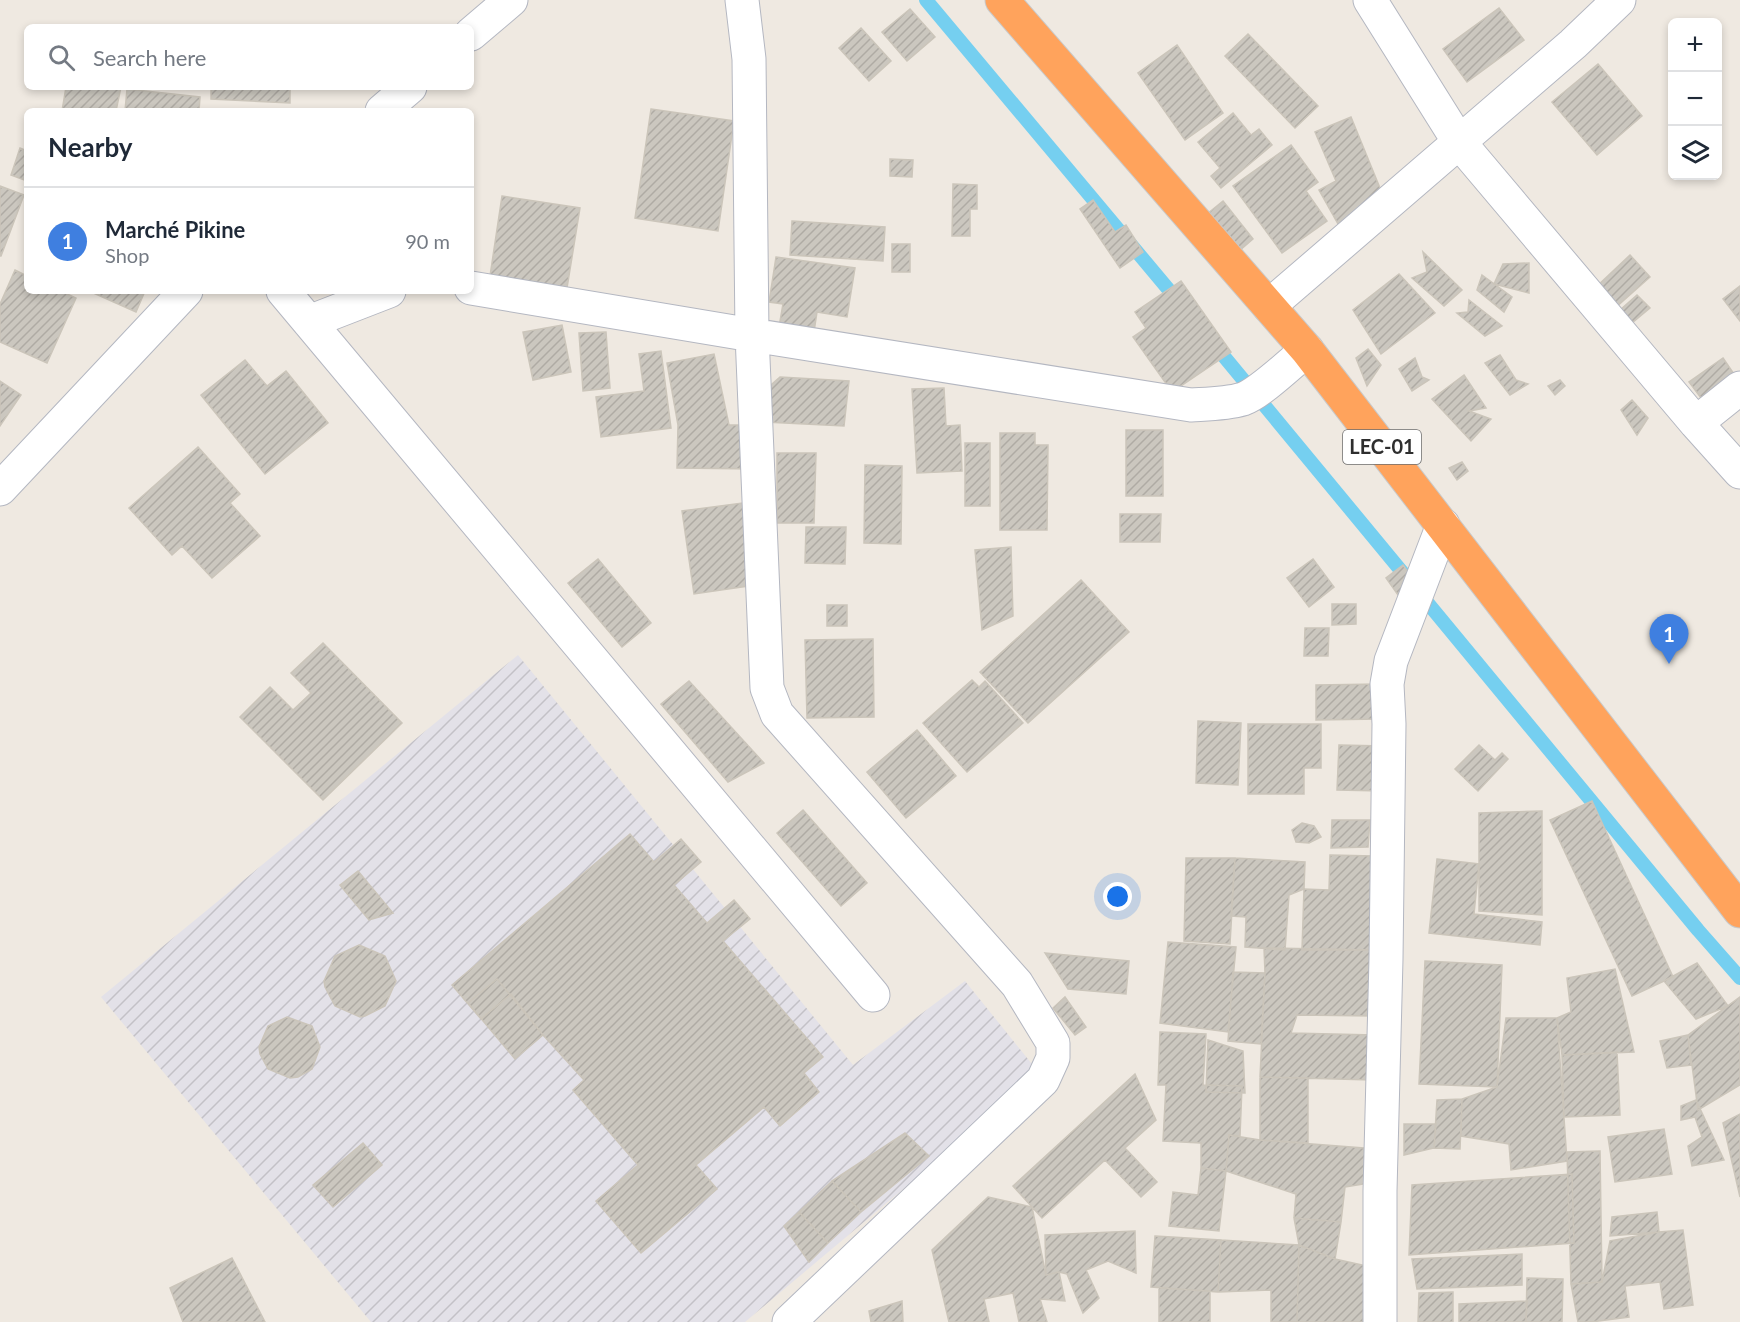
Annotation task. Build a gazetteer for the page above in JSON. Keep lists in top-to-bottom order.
{
  "streets": {
    "highway": ["LEC-01"]
  },
  "page": {
    "map_buttons": ["+", "−"],
    "search": "Search here",
    "heading": "Nearby",
    "list": [
      {
        "mark": "1",
        "name": "Marché Pikine",
        "note": "Shop",
        "value": "90 m"
      }
    ],
    "pins": "1"
  }
}
